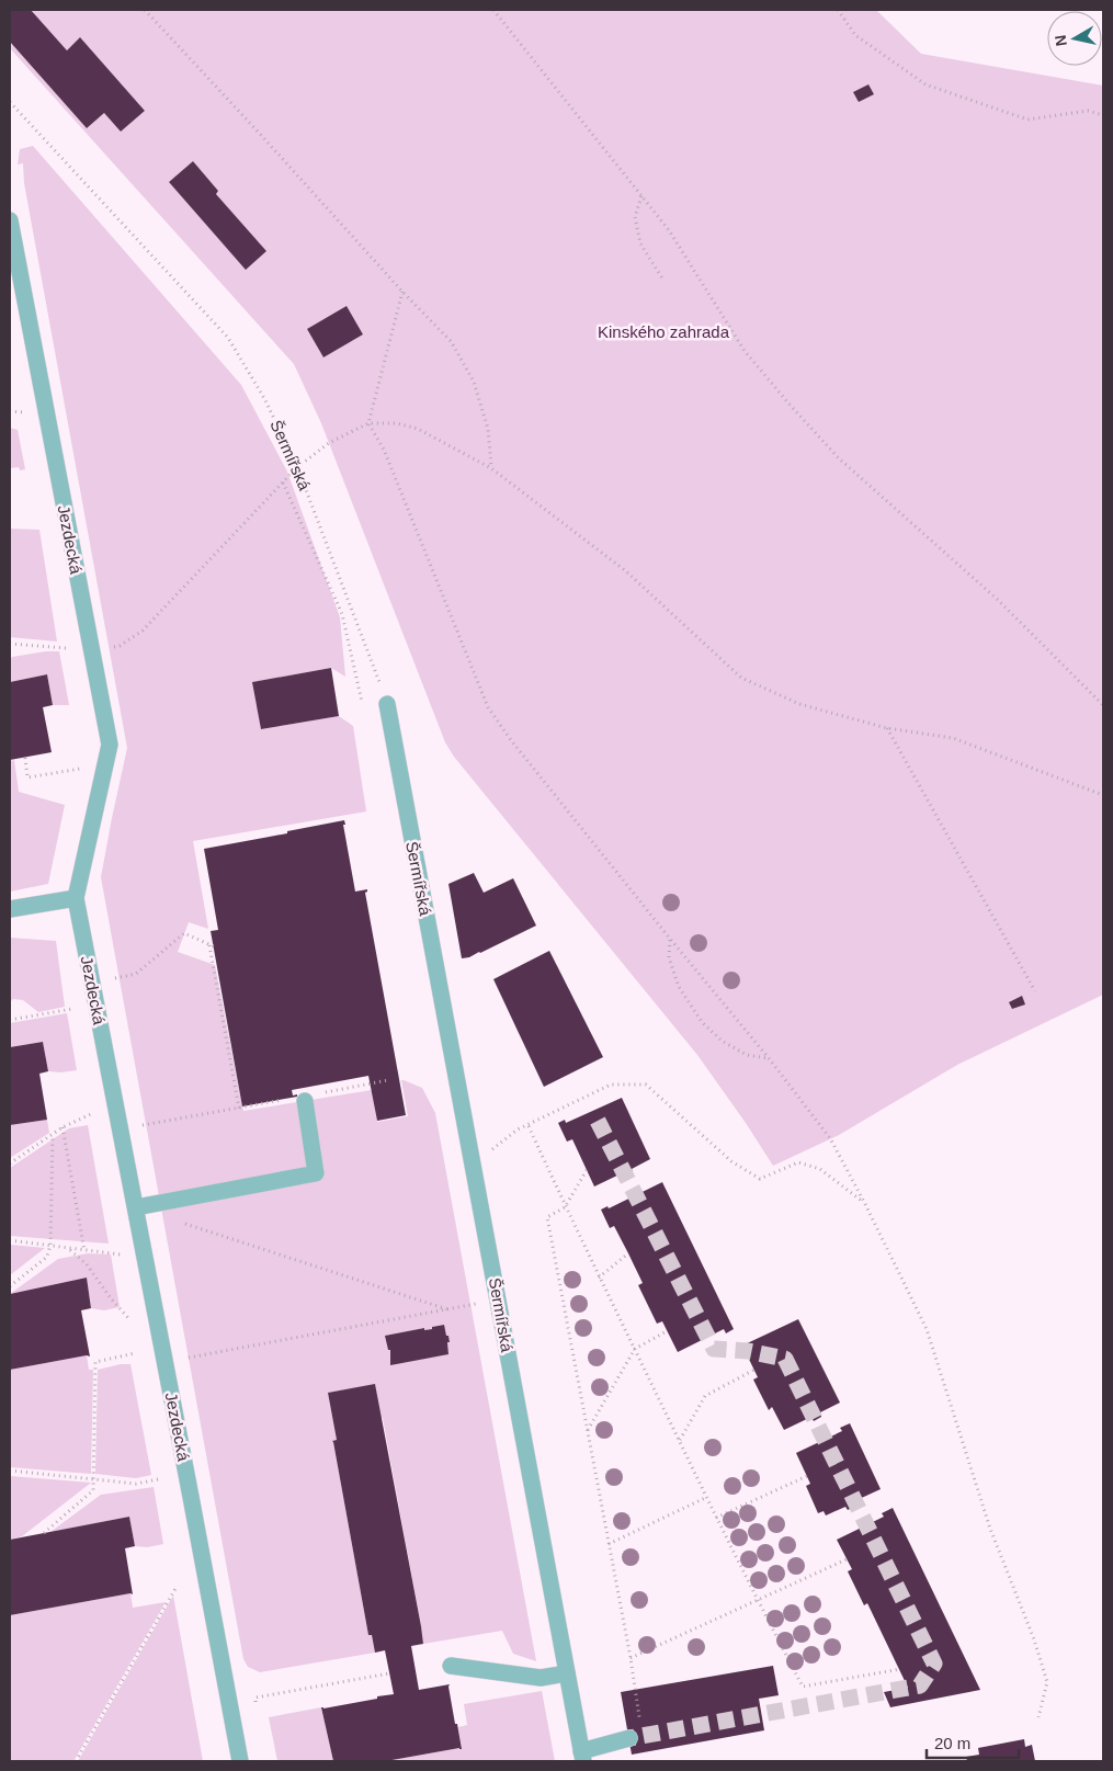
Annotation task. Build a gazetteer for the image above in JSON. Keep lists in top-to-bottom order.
{
  "streets": {
    "street": ["Šermířská", "Jezdecká"]
  },
  "parks": ["Kinského zahrada"],
  "scale_bar": "20 m",
  "north": "left"
}
